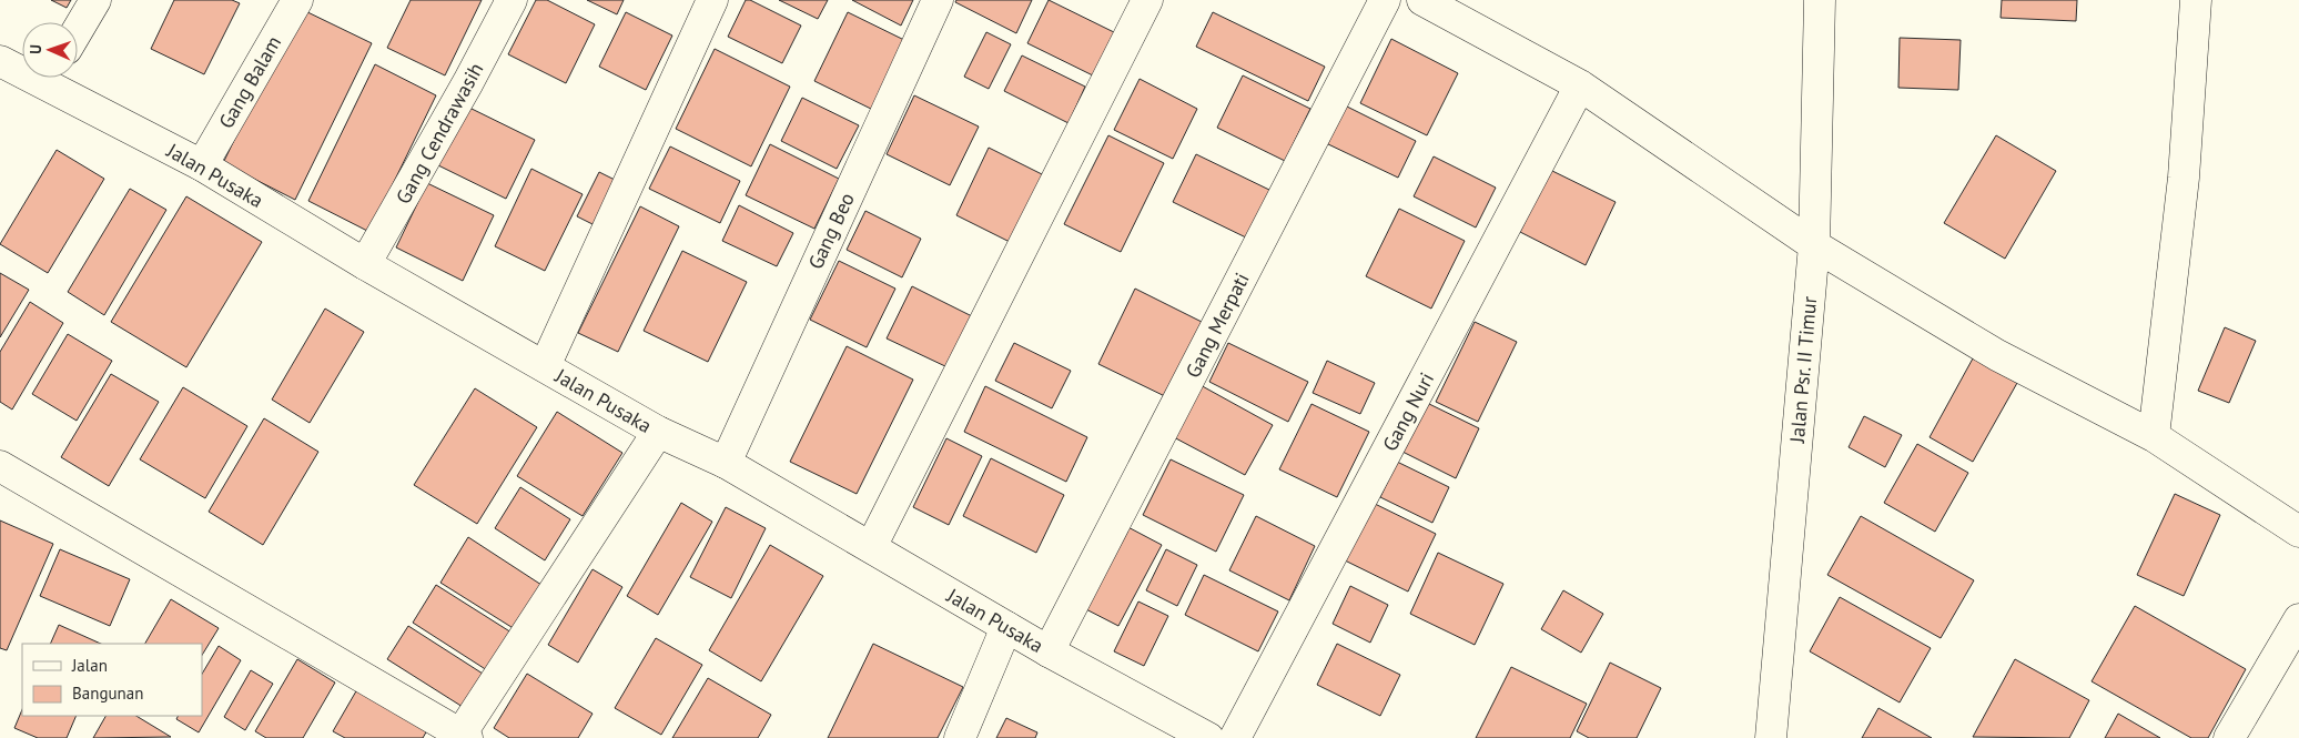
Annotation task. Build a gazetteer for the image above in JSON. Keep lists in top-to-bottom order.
{
  "streets": {
    "street": [
      "Gang Balam",
      "Gang Cendrawasih",
      "Jalan Pusaka",
      "Gang Beo",
      "Gang Merpati",
      "Jalan Psr. II Timur",
      "Gang Nuri"
    ]
  },
  "crossings": [
    ["Gang Balam", "Jalan Pusaka"],
    ["Gang Cendrawasih", "Jalan Pusaka"],
    ["Jalan Pusaka", "Gang Beo"],
    ["Jalan Pusaka", "Gang Merpati"]
  ],
  "legend": ["Jalan", "Bangunan"],
  "north": "left"
}
